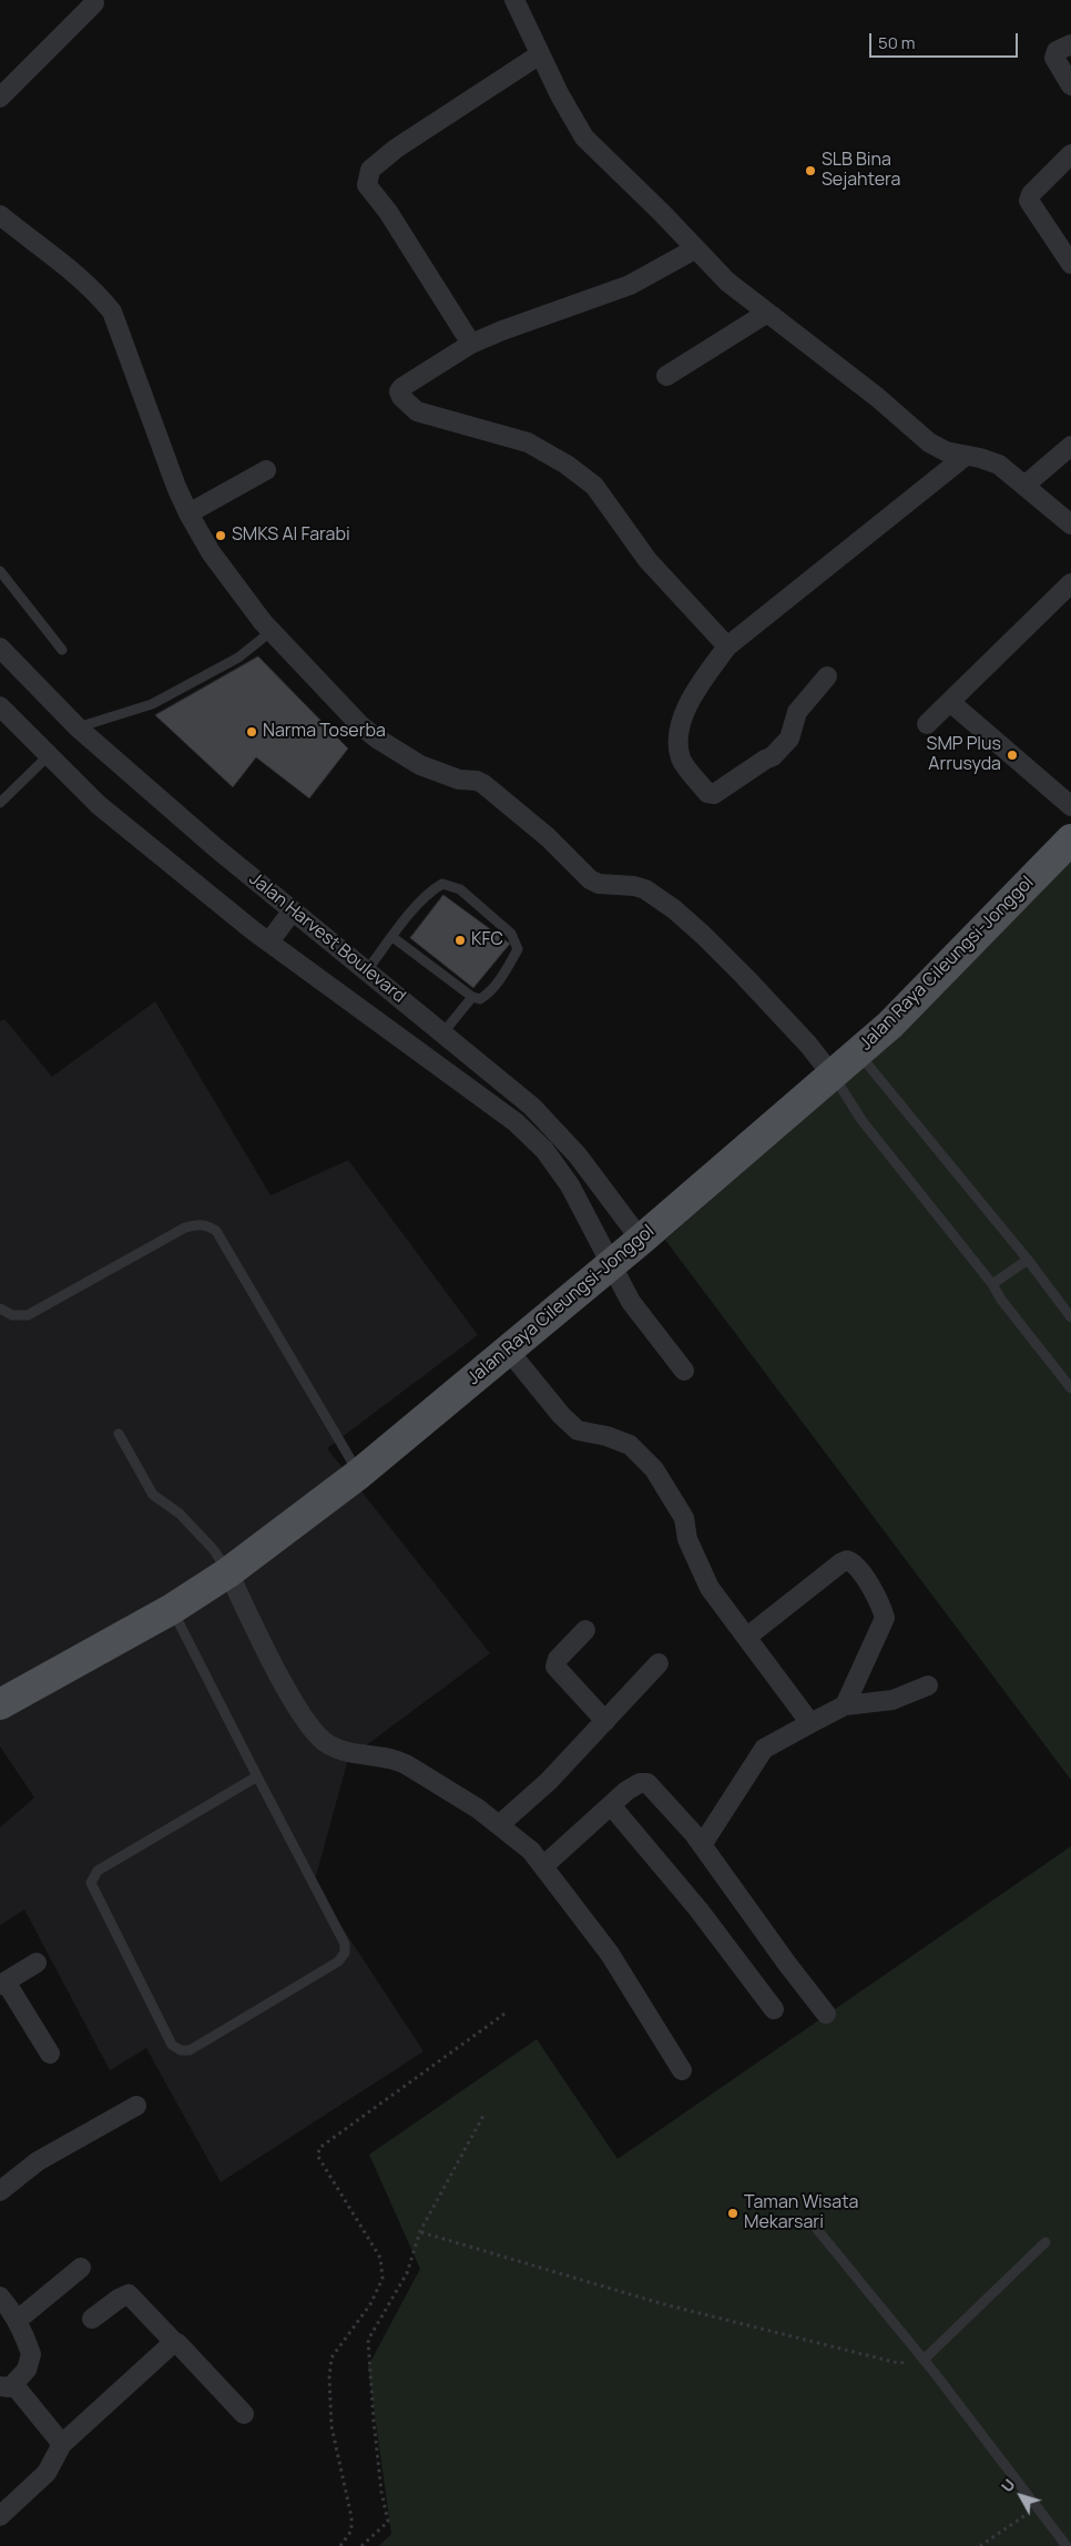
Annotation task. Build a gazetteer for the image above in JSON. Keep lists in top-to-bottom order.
{
  "streets": {
    "main road": ["Jalan Raya Cileungsi-Jonggol"],
    "street": ["Jalan Harvest Boulevard"]
  },
  "crossings": [
    ["Jalan Harvest Boulevard", "Jalan Raya Cileungsi-Jonggol"]
  ],
  "places": [
    "SLB Bina Sejahtera",
    "SMKS Al Farabi",
    "Narma Toserba",
    "SMP Plus Arrusyda",
    "KFC",
    "Taman Wisata Mekarsari"
  ],
  "scale_bar": "50 m",
  "north": "top left"
}
